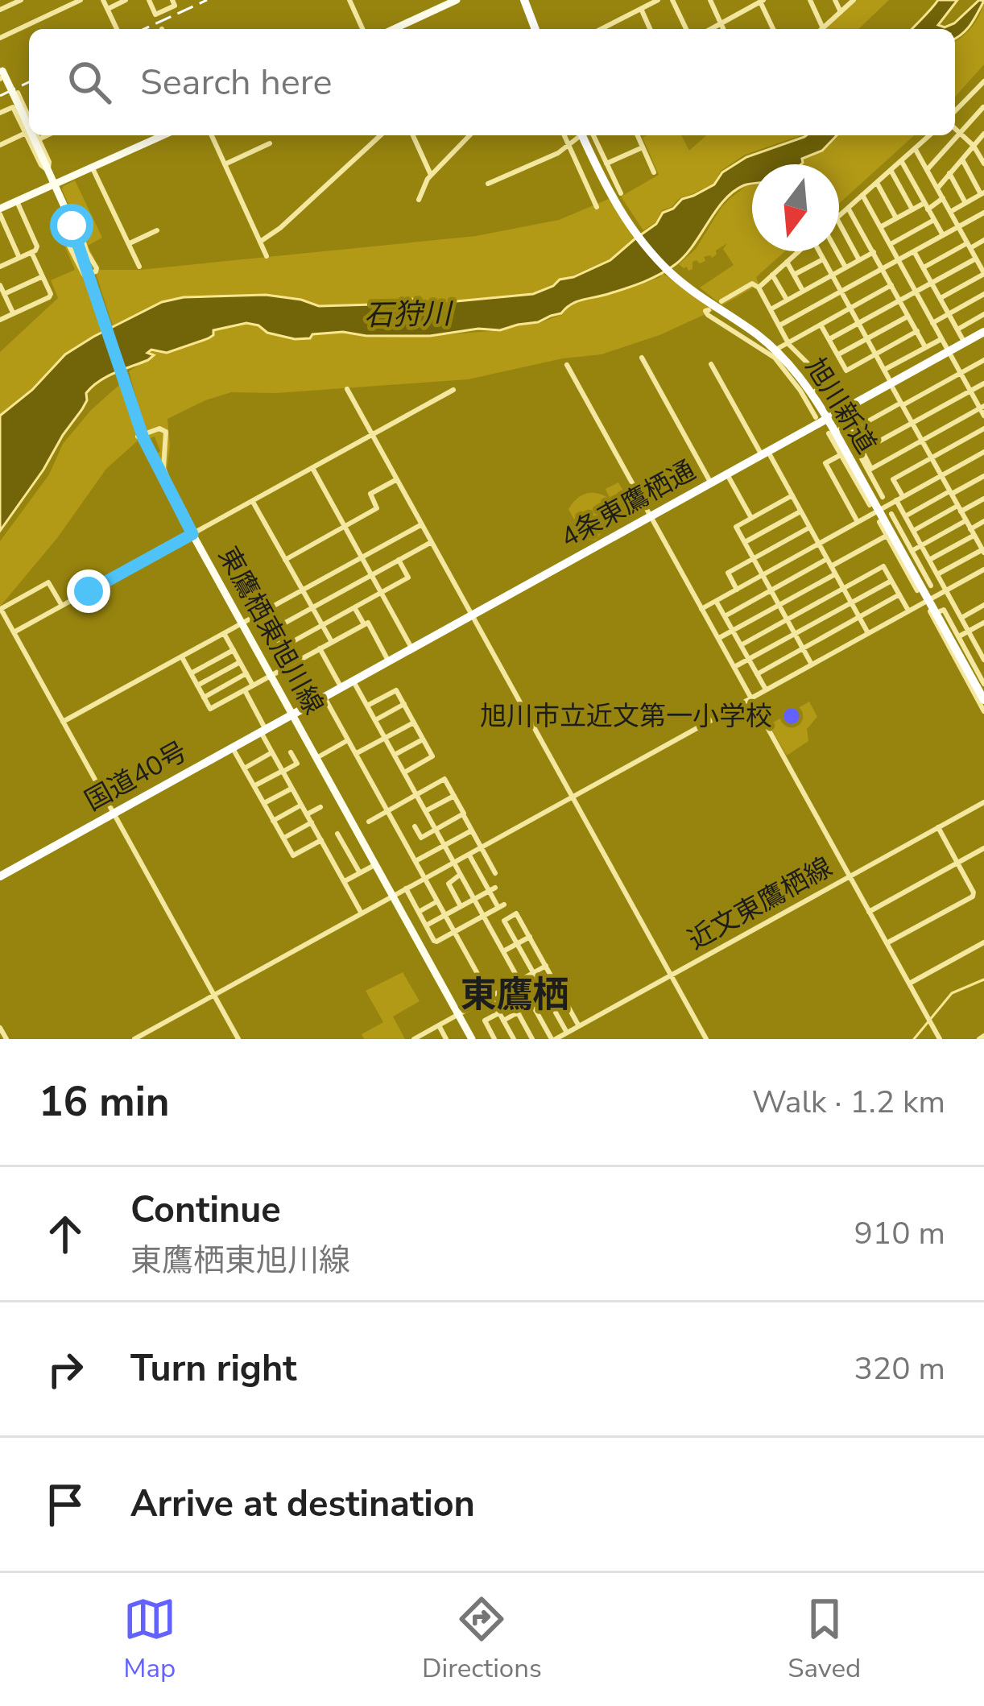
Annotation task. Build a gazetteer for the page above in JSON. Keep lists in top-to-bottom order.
{
  "streets": {
    "highway": ["旭川新道", "4条東鷹栖通", "国道40号"],
    "main road": ["東鷹栖東旭川線"],
    "street": ["近文東鷹栖線"]
  },
  "crossings": [
    ["旭川新道", "4条東鷹栖通"],
    ["4条東鷹栖通", "東鷹栖東旭川線"],
    ["4条東鷹栖通", "国道40号"],
    ["東鷹栖東旭川線", "国道40号"]
  ],
  "districts": ["東鷹栖"],
  "water": ["石狩川"],
  "places": ["旭川市立近文第一小学校"],
  "north": "bottom",
  "page": {
    "search": "Search here",
    "heading": ["16 min", "Walk · 1.2 km"],
    "list": [
      ["Continue", "東鷹栖東旭川線", "910 m"],
      ["Turn right", "320 m"],
      "Arrive at destination"
    ],
    "nav": ["Map", "Directions", "Saved"]
  }
}
